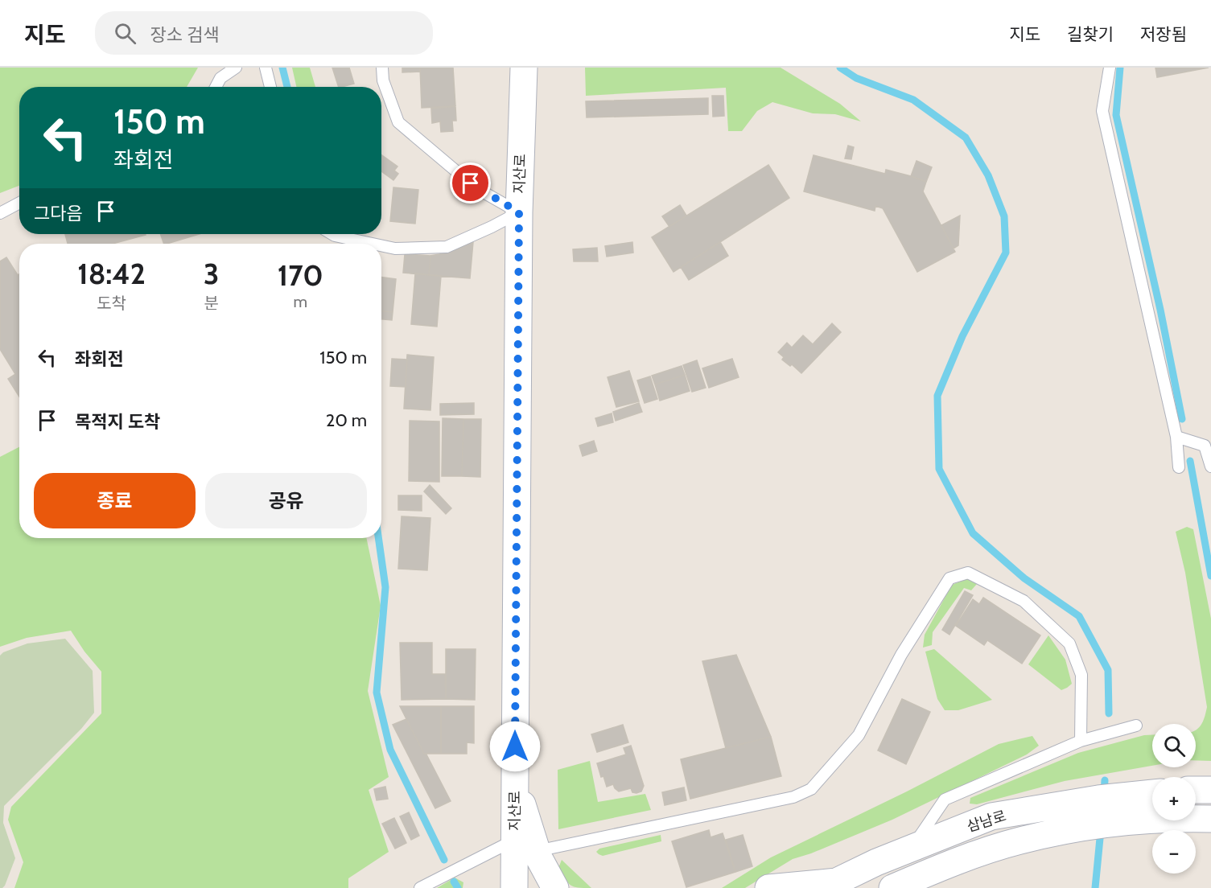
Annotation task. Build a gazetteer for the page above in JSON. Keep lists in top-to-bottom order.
{
  "streets": {
    "main road": ["지산로", "삼남로"]
  },
  "page": {
    "header": "지도",
    "search": "장소 검색",
    "nav": ["지도", "길찾기", "저장됨"],
    "turn": ["150 m", "좌회전"],
    "then": "그다음",
    "eta": [
      "18:42",
      "도착",
      "3",
      "분",
      "170",
      "m"
    ],
    "list": [
      {
        "name": "좌회전",
        "value": "150 m"
      },
      {
        "name": "목적지 도착",
        "value": "20 m"
      }
    ],
    "buttons": ["종료", "공유"],
    "map_buttons": ["+", "−"]
  }
}
